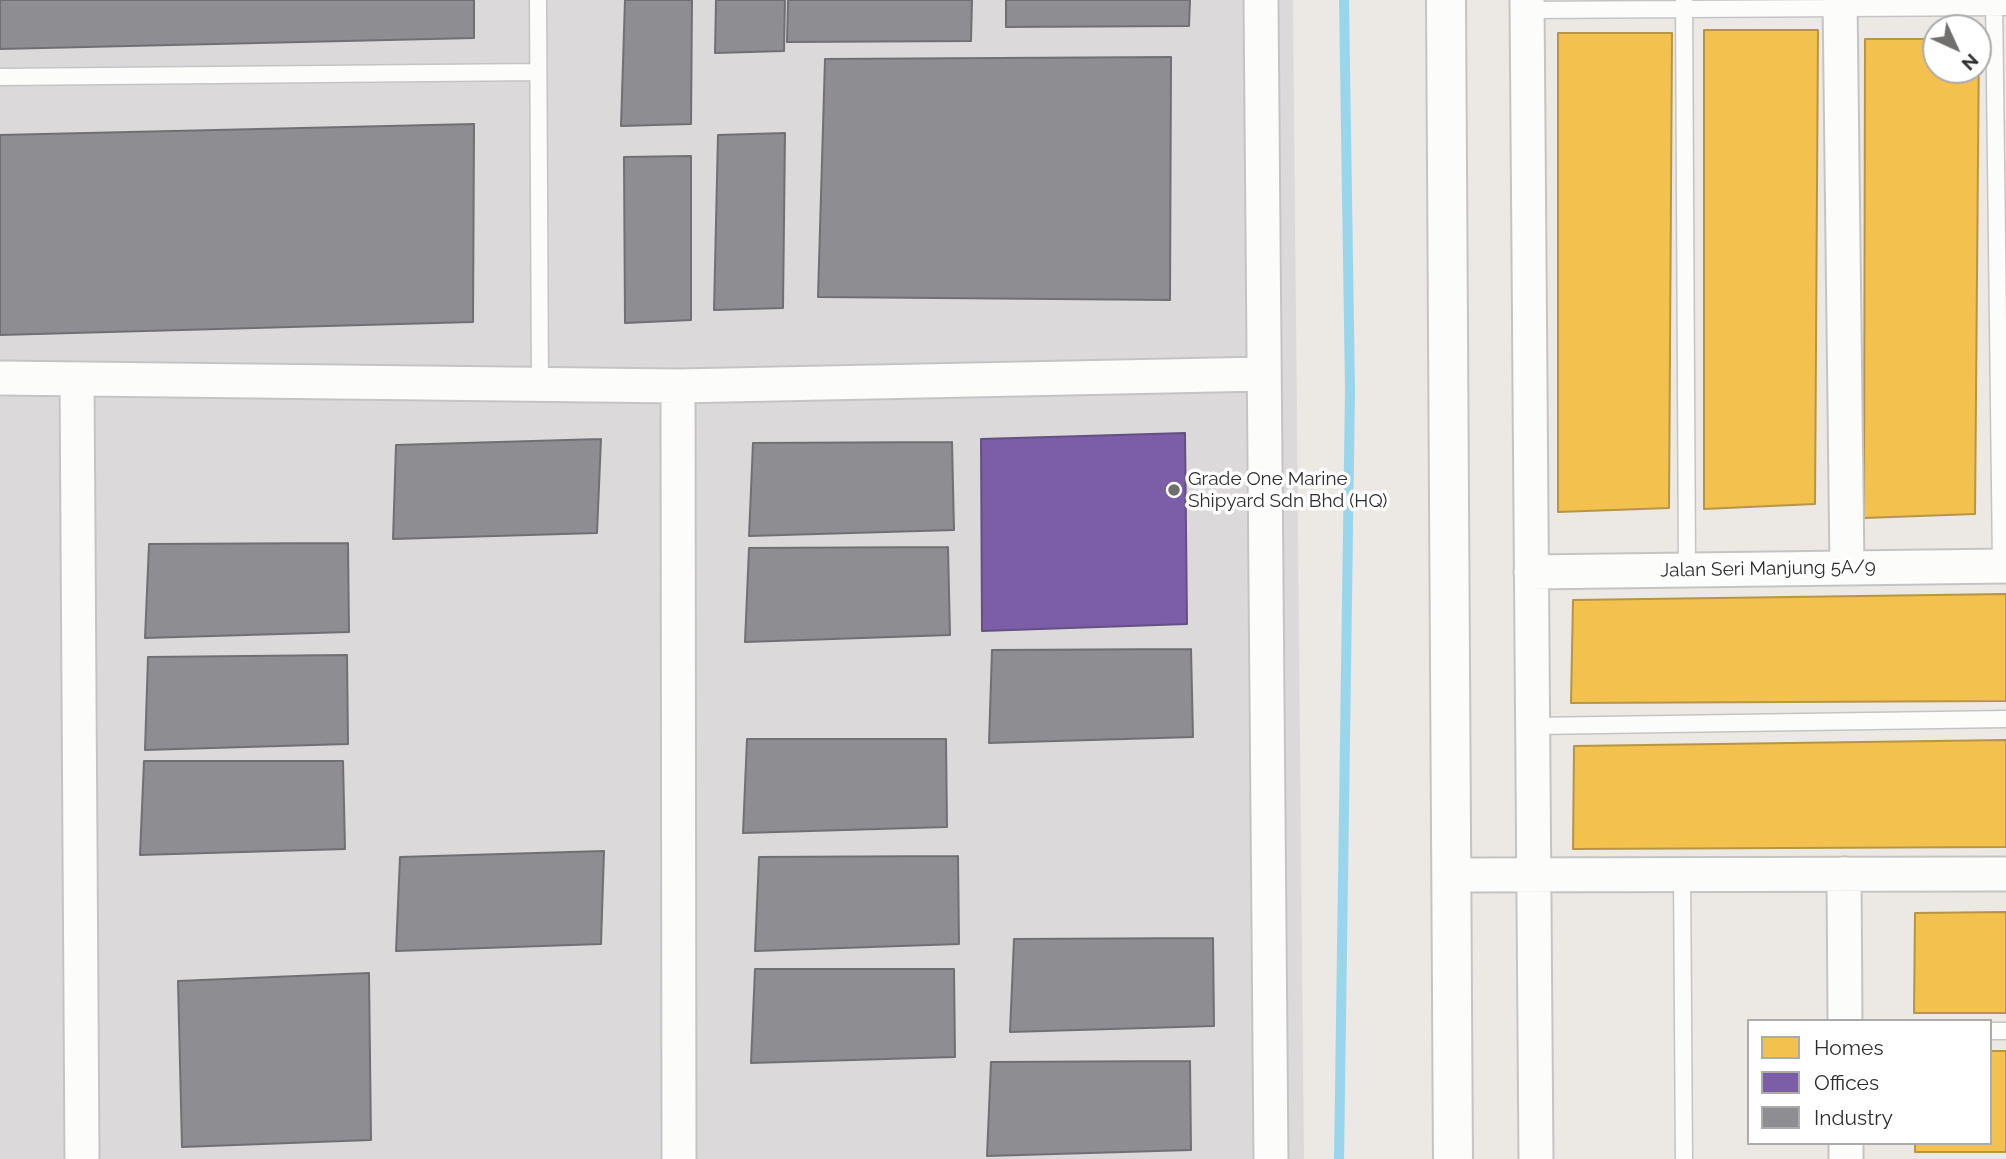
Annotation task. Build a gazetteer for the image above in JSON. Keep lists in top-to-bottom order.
{
  "streets": {
    "street": ["Jalan Seri Manjung 5A/9"]
  },
  "places": ["Grade One Marine Shipyard Sdn Bhd (HQ)"],
  "legend": ["Homes", "Offices", "Industry"],
  "north": "bottom right"
}
